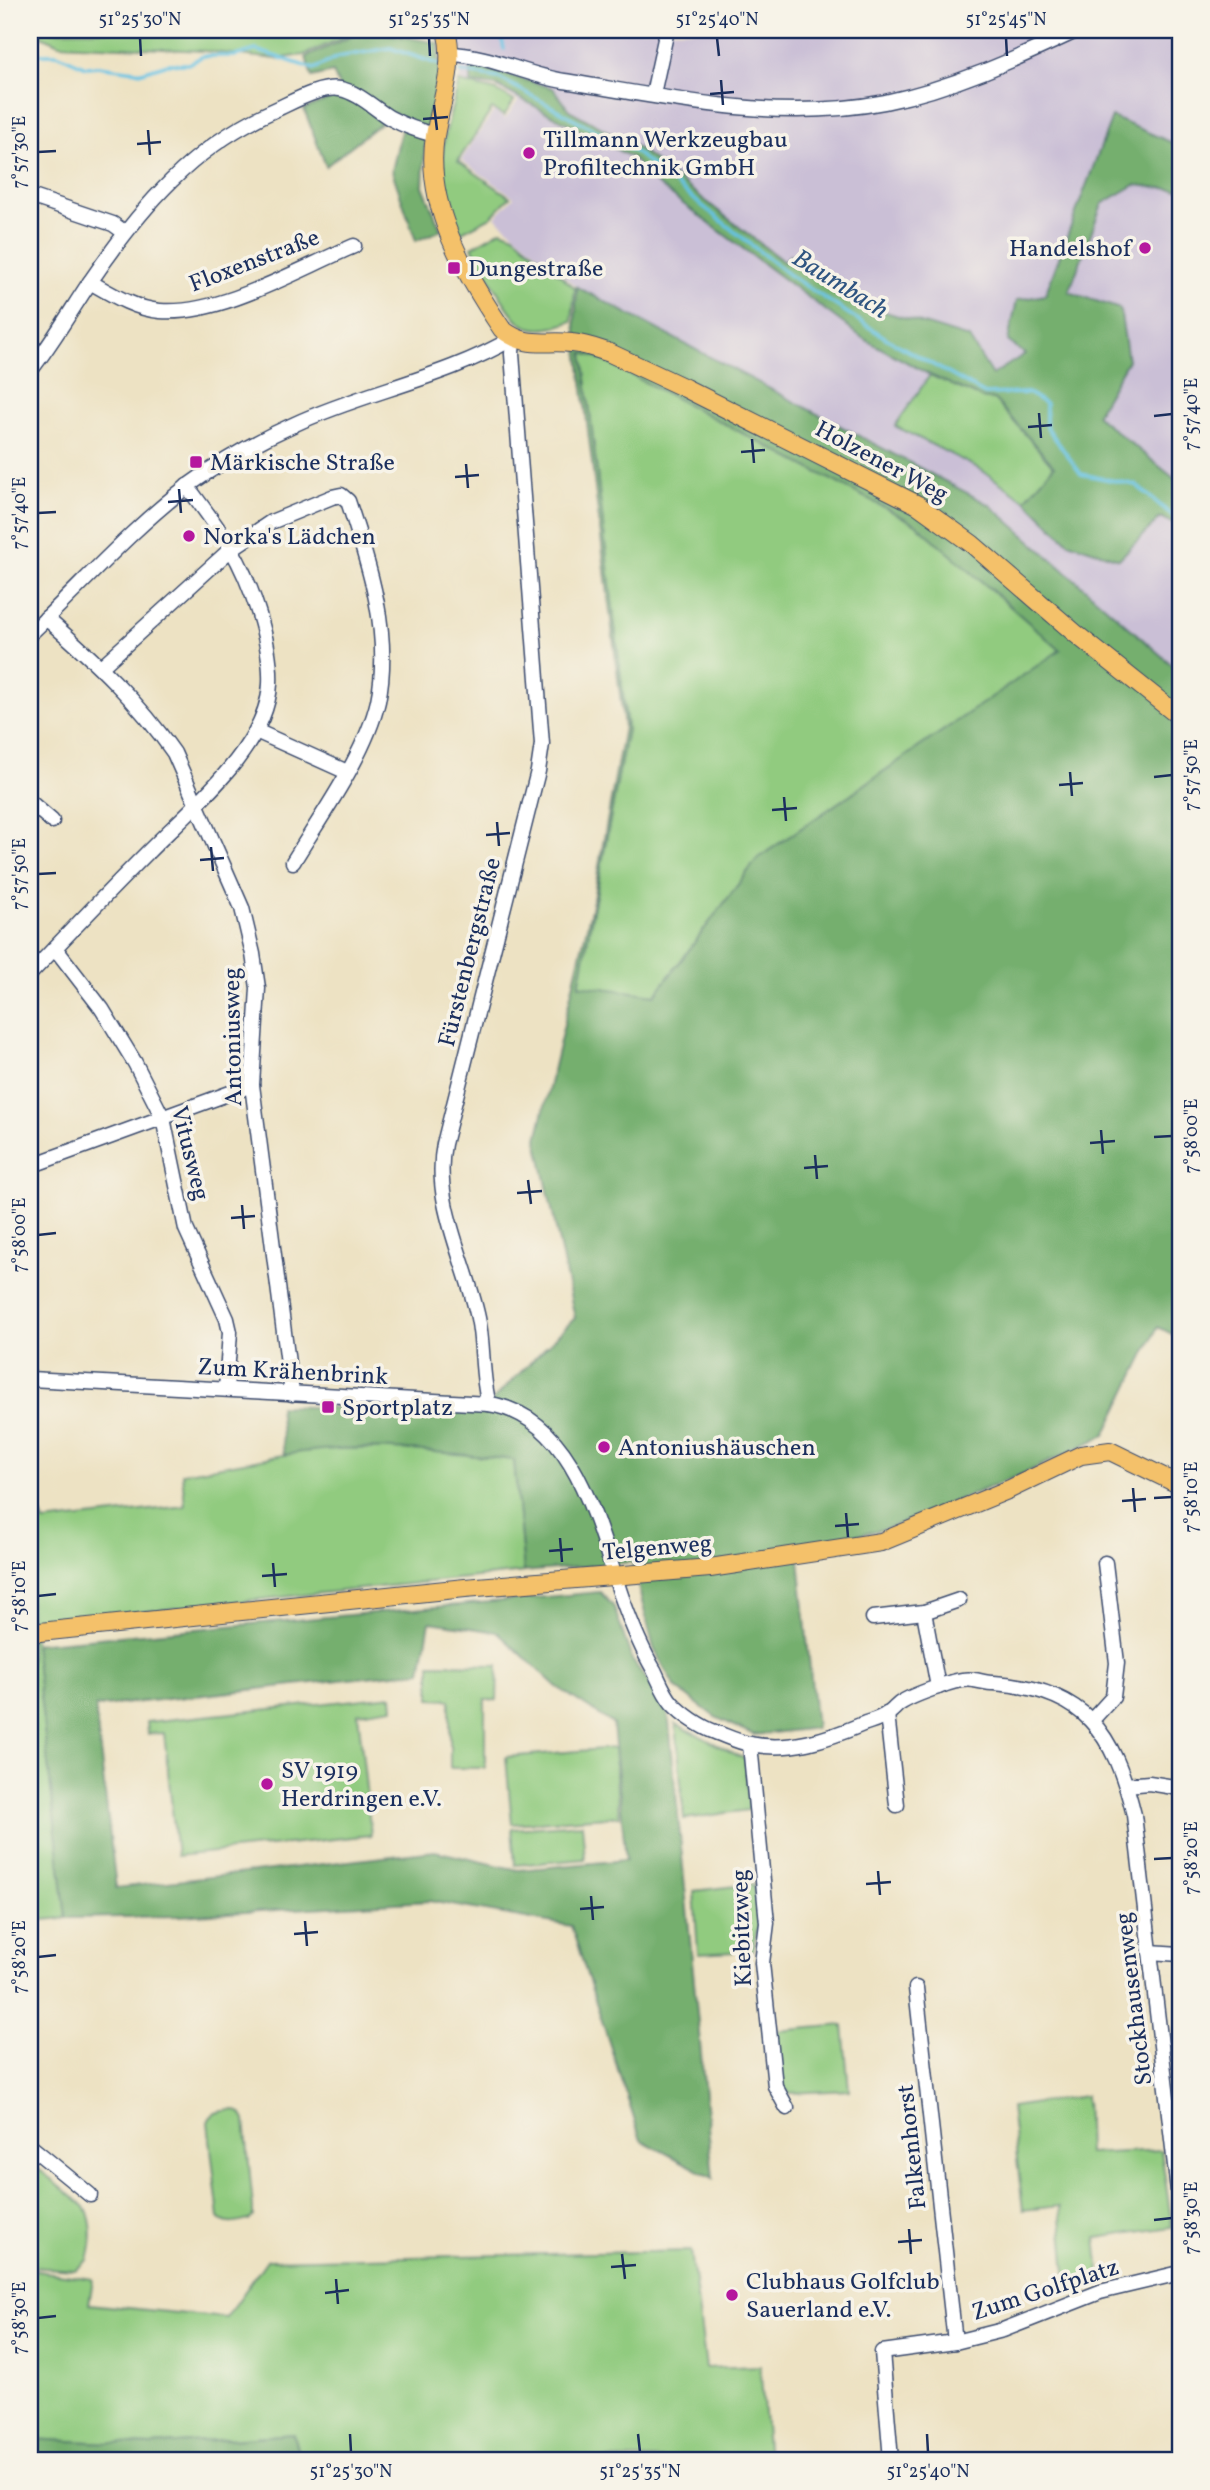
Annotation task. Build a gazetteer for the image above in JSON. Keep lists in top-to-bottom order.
{
  "streets": {
    "main road": ["Holzener Weg", "Telgenweg"],
    "street": [
      "Floxenstraße",
      "Fürstenbergstraße",
      "Antoniusweg",
      "Vitusweg",
      "Zum Krähenbrink",
      "Kiebitzweg",
      "Stockhausenweg",
      "Falkenhorst",
      "Zum Golfplatz"
    ]
  },
  "crossings": [
    ["Holzener Weg", "Fürstenbergstraße"],
    ["Fürstenbergstraße", "Zum Krähenbrink"],
    ["Antoniusweg", "Zum Krähenbrink"],
    ["Vitusweg", "Zum Krähenbrink"],
    ["Zum Krähenbrink", "Stockhausenweg"],
    ["Telgenweg", "Stockhausenweg"],
    ["Kiebitzweg", "Stockhausenweg"],
    ["Falkenhorst", "Zum Golfplatz"]
  ],
  "water": ["Baumbach"],
  "places": {
    "other": [
      "Tillmann Werkzeugbau Profiltechnik GmbH",
      "Handelshof",
      "Norka's Lädchen",
      "Antoniushäuschen",
      "SV 1919 Herdringen e.V.",
      "Clubhaus Golfclub Sauerland e.V."
    ],
    "transit": ["Dungestraße", "Märkische Straße", "Sportplatz"]
  },
  "coordinates": [
    "51°25'30\"N",
    "51°25'35\"N",
    "51°25'40\"N",
    "51°25'45\"N",
    "7°57'30\"E",
    "7°57'40\"E",
    "7°57'50\"E",
    "7°58'00\"E",
    "7°58'10\"E",
    "7°58'20\"E",
    "7°58'30\"E"
  ]
}
